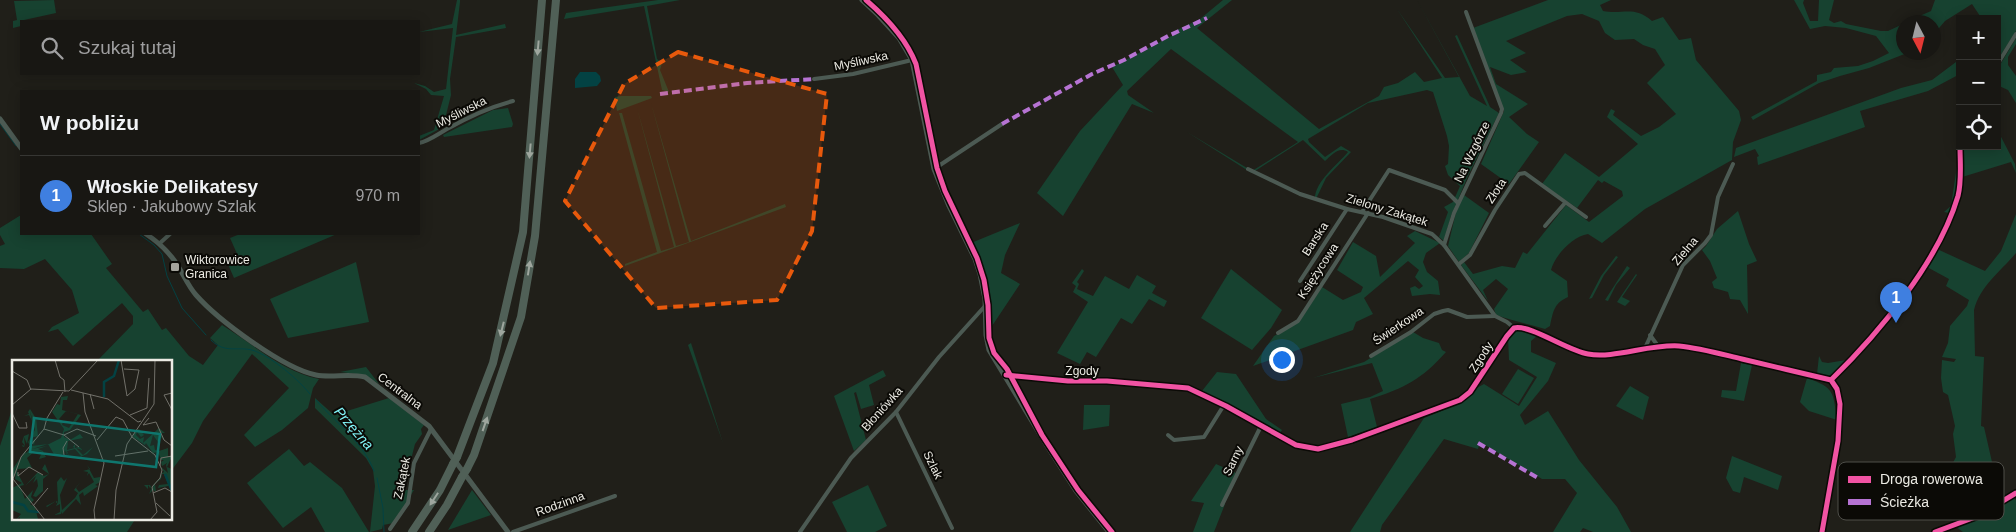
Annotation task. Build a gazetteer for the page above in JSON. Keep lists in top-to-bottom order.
{
  "streets": {
    "street": [
      "Myśliwska",
      "Na Wzgórze",
      "Złota",
      "Zielony Zakątek",
      "Barska",
      "Zielna",
      "Księżycowa",
      "Świerkowa",
      "Zgody",
      "Centralna",
      "Błoniówka",
      "Sarny",
      "Szlak",
      "Zakątek",
      "Rodzinna"
    ]
  },
  "crossings": [
    ["Na Wzgórze", "Zielony Zakątek"],
    ["Złota", "Zielony Zakątek"],
    ["Zielony Zakątek", "Barska"],
    ["Zielony Zakątek", "Księżycowa"],
    ["Zielony Zakątek", "Świerkowa"],
    ["Zielony Zakątek", "Zgody"],
    ["Zgody", "Sarny"],
    ["Centralna", "Zakątek"],
    ["Błoniówka", "Szlak"]
  ],
  "water": ["Przężna"],
  "places": {
    "transit": ["Wiktorowice Granica"]
  },
  "legend": ["Droga rowerowa", "Ścieżka"],
  "north": "bottom",
  "page": {
    "map_buttons": ["+", "−"],
    "search": "Szukaj tutaj",
    "heading": "W pobliżu",
    "list": [
      {
        "mark": "1",
        "name": "Włoskie Delikatesy",
        "note": "Sklep · Jakubowy Szlak",
        "value": "970 m"
      }
    ],
    "pins": "1"
  }
}
